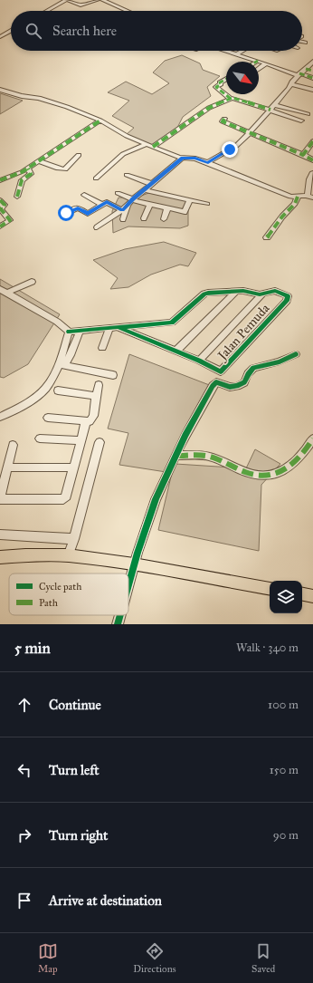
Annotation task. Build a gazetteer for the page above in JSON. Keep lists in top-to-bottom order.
{
  "streets": {
    "street": ["Jalan Pemuda"]
  },
  "legend": ["Cycle path", "Path"],
  "north": "bottom right",
  "page": {
    "search": "Search here",
    "heading": ["5 min", "Walk · 340 m"],
    "list": [
      ["Continue", "100 m"],
      ["Turn left", "150 m"],
      ["Turn right", "90 m"],
      "Arrive at destination"
    ],
    "nav": ["Map", "Directions", "Saved"]
  }
}
